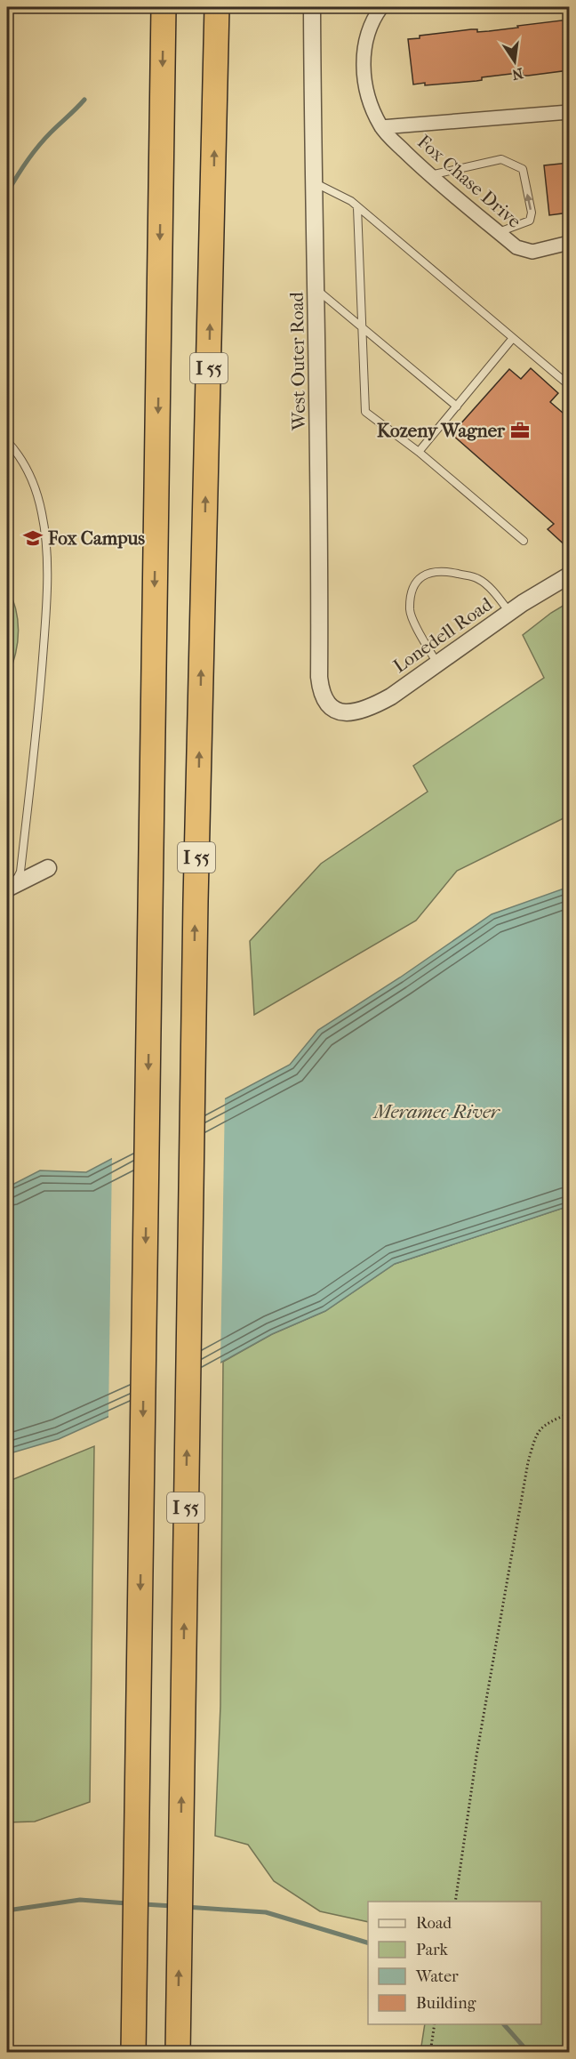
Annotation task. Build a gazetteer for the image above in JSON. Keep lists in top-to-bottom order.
{
  "streets": {
    "highway": ["I 55"],
    "street": ["Fox Chase Drive", "West Outer Road", "Lonedell Road"]
  },
  "crossings": [
    ["West Outer Road", "Lonedell Road"]
  ],
  "water": ["Meramec River"],
  "places": {
    "office": ["Kozeny Wagner"],
    "school or university": ["Fox Campus"]
  },
  "legend": [
    "Road",
    "Park",
    "Water",
    "Building"
  ],
  "north": "bottom"
}
